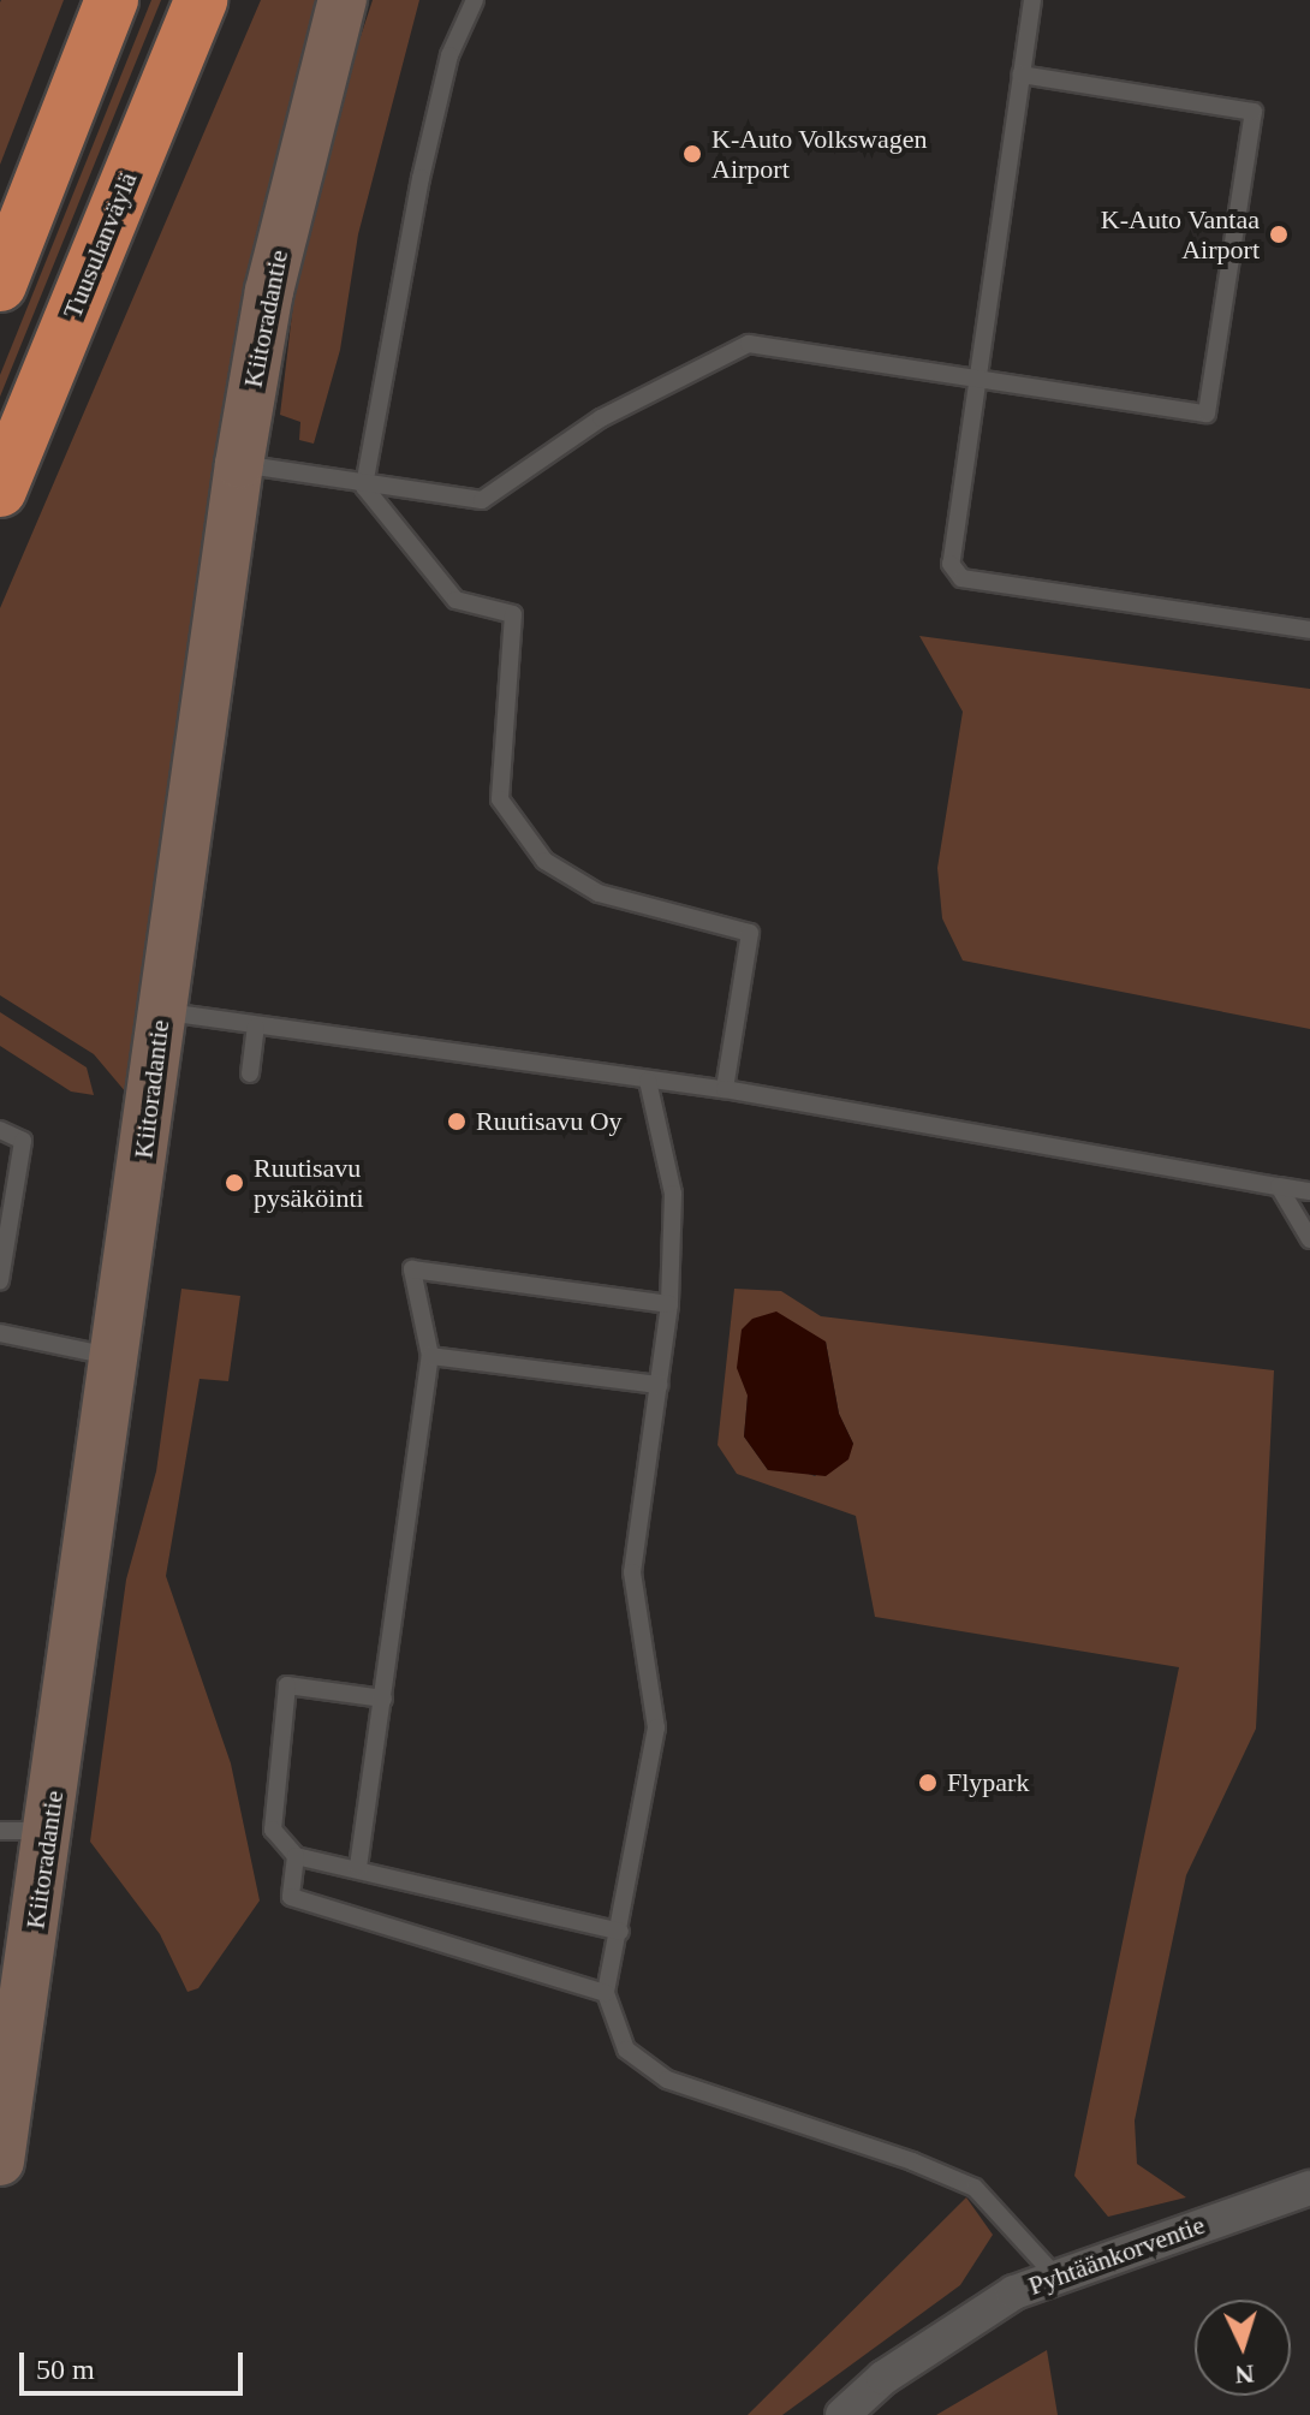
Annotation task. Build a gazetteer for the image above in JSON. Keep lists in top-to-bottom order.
{
  "streets": {
    "highway": ["Tuusulanväylä"],
    "main road": ["Kiitoradantie"],
    "street": ["Pyhtäänkorventie"]
  },
  "places": [
    "K-Auto Volkswagen Airport",
    "K-Auto Vantaa Airport",
    "Ruutisavu Oy",
    "Ruutisavu pysäköinti",
    "Flypark"
  ],
  "scale_bar": "50 m",
  "north": "bottom"
}
